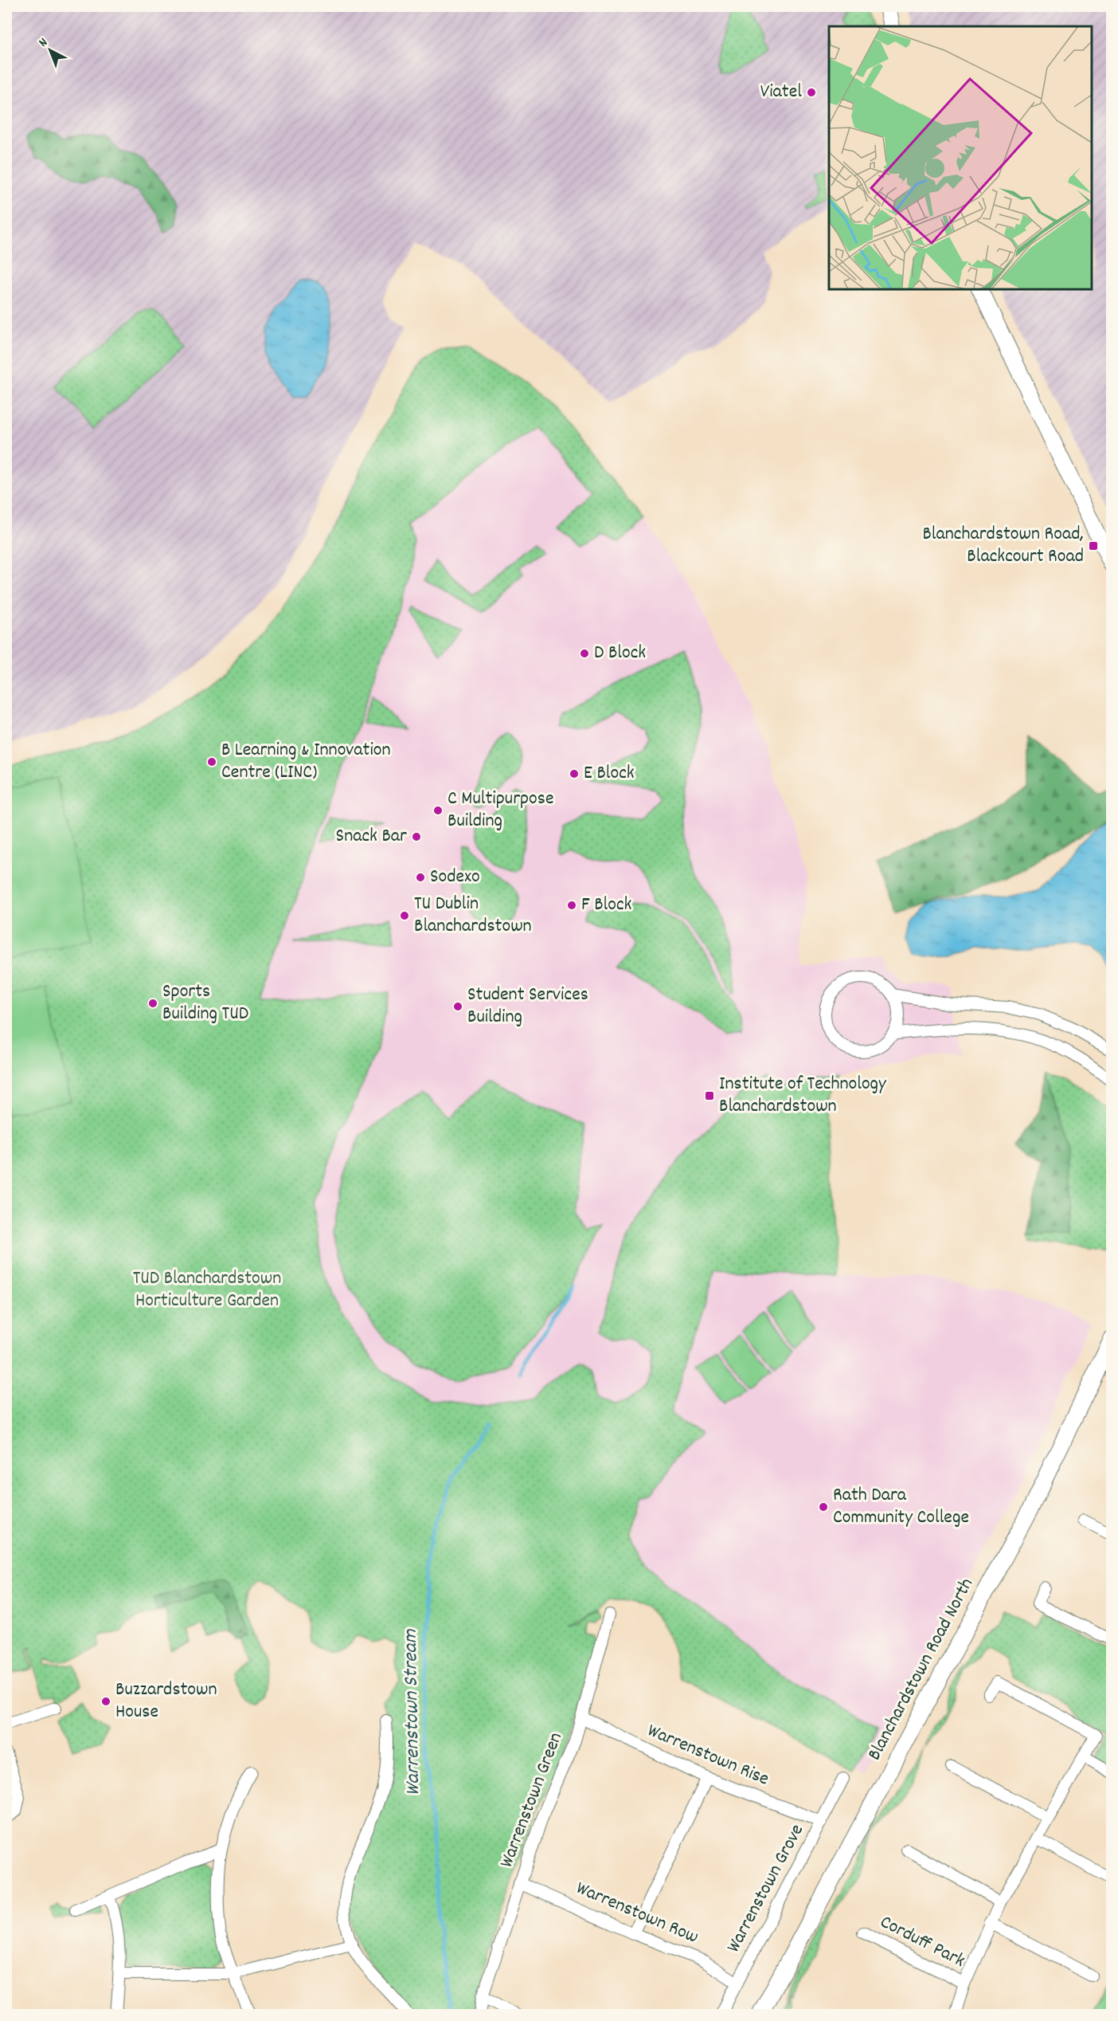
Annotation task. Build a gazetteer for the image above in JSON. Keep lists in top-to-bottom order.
{
  "streets": {
    "main road": ["Blanchardstown Road North"],
    "street": [
      "Warrenstown Rise",
      "Warrenstown Green",
      "Warrenstown Grove",
      "Warrenstown Row",
      "Corduff Park"
    ]
  },
  "crossings": [
    ["Warrenstown Rise", "Warrenstown Green"],
    ["Warrenstown Rise", "Warrenstown Grove"],
    ["Warrenstown Green", "Warrenstown Row"],
    ["Warrenstown Grove", "Warrenstown Row"]
  ],
  "water": ["Warrenstown Stream"],
  "parks": ["TUD Blanchardstown Horticulture Garden"],
  "places": {
    "other": [
      "Viatel",
      "D Block",
      "B Learning & Innovation Centre (LINC)",
      "E Block",
      "C Multipurpose Building",
      "Snack Bar",
      "Sodexo",
      "F Block",
      "TU Dublin Blanchardstown",
      "Sports Building TUD",
      "Student Services Building",
      "Rath Dara Community College",
      "Buzzardstown House"
    ],
    "transit": ["Blanchardstown Road, Blackcourt Road", "Institute of Technology Blanchardstown"]
  },
  "north": "top left"
}
